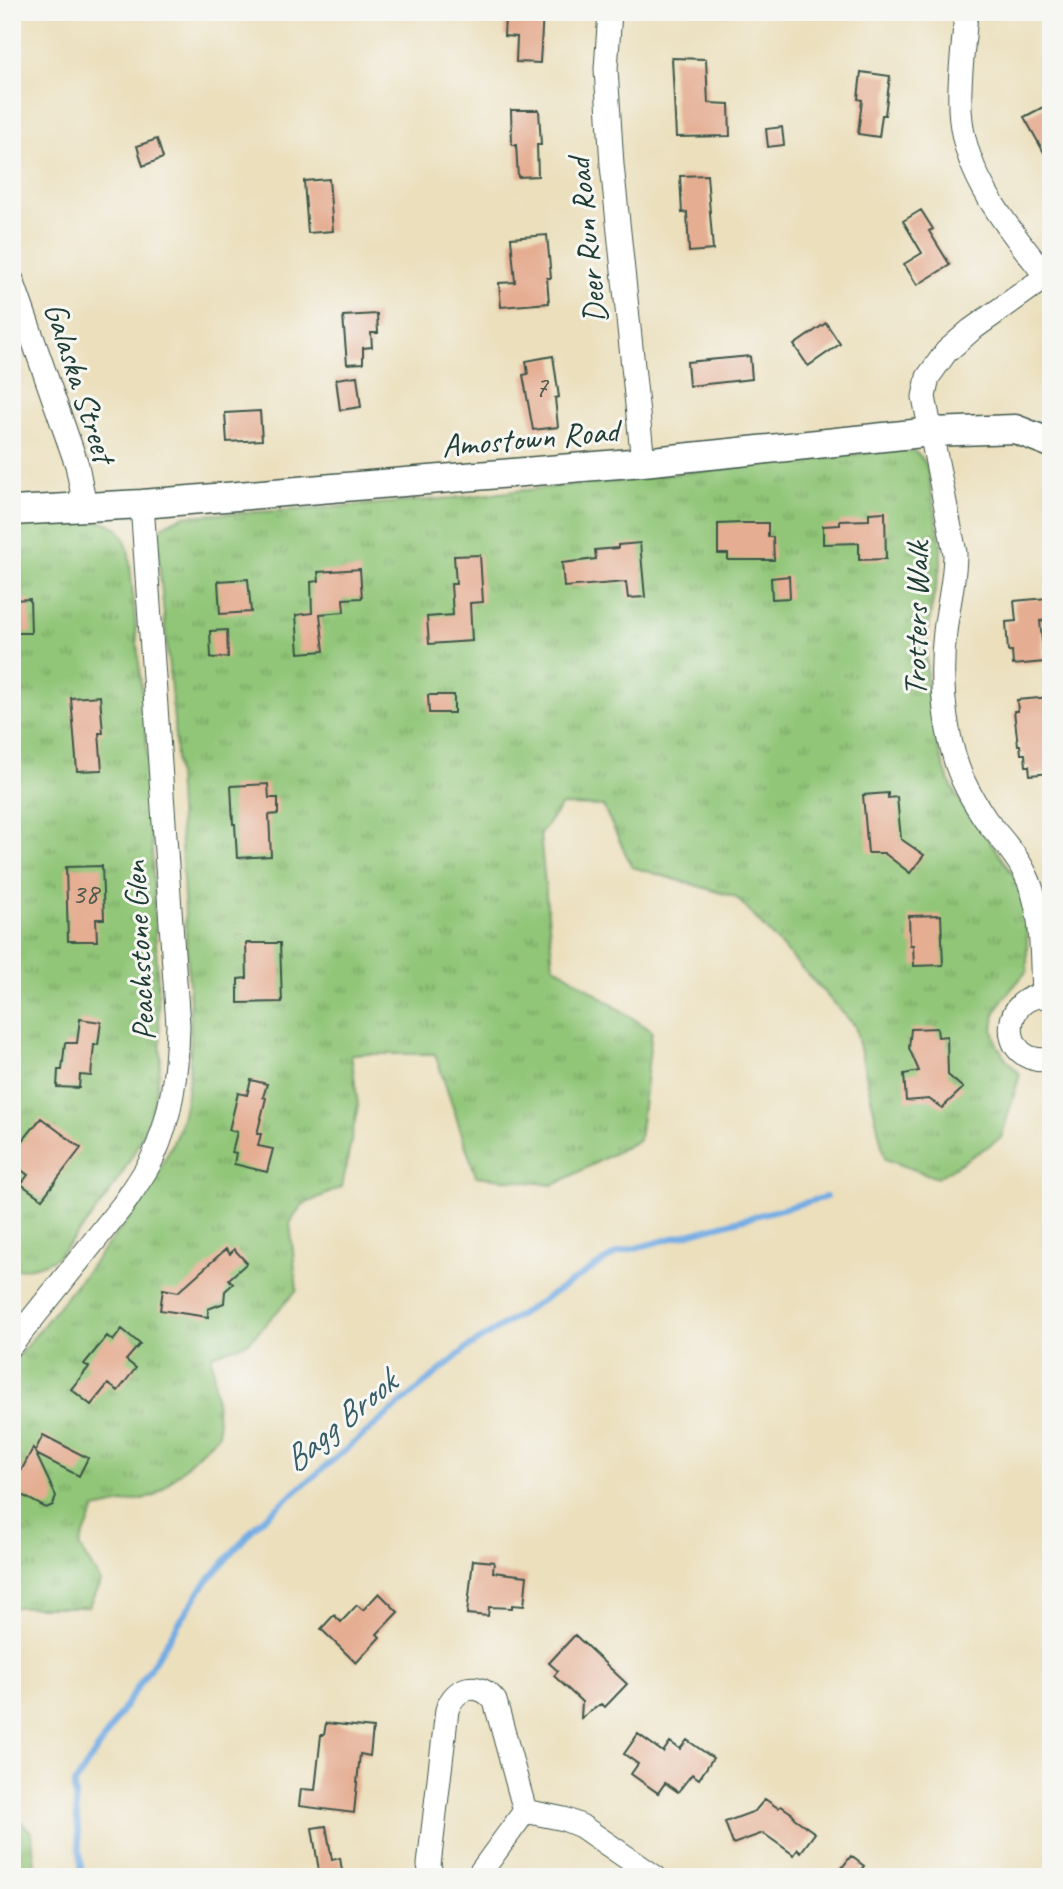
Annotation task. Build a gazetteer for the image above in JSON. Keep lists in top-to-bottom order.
{
  "streets": {
    "street": [
      "Deer Run Road",
      "Galaska Street",
      "Amostown Road",
      "Trotters Walk",
      "Peachstone Glen"
    ]
  },
  "crossings": [
    ["Deer Run Road", "Amostown Road"],
    ["Galaska Street", "Amostown Road"],
    ["Amostown Road", "Trotters Walk"],
    ["Amostown Road", "Peachstone Glen"]
  ],
  "water": ["Bagg Brook"],
  "house_numbers": ["7", "38"]
}
